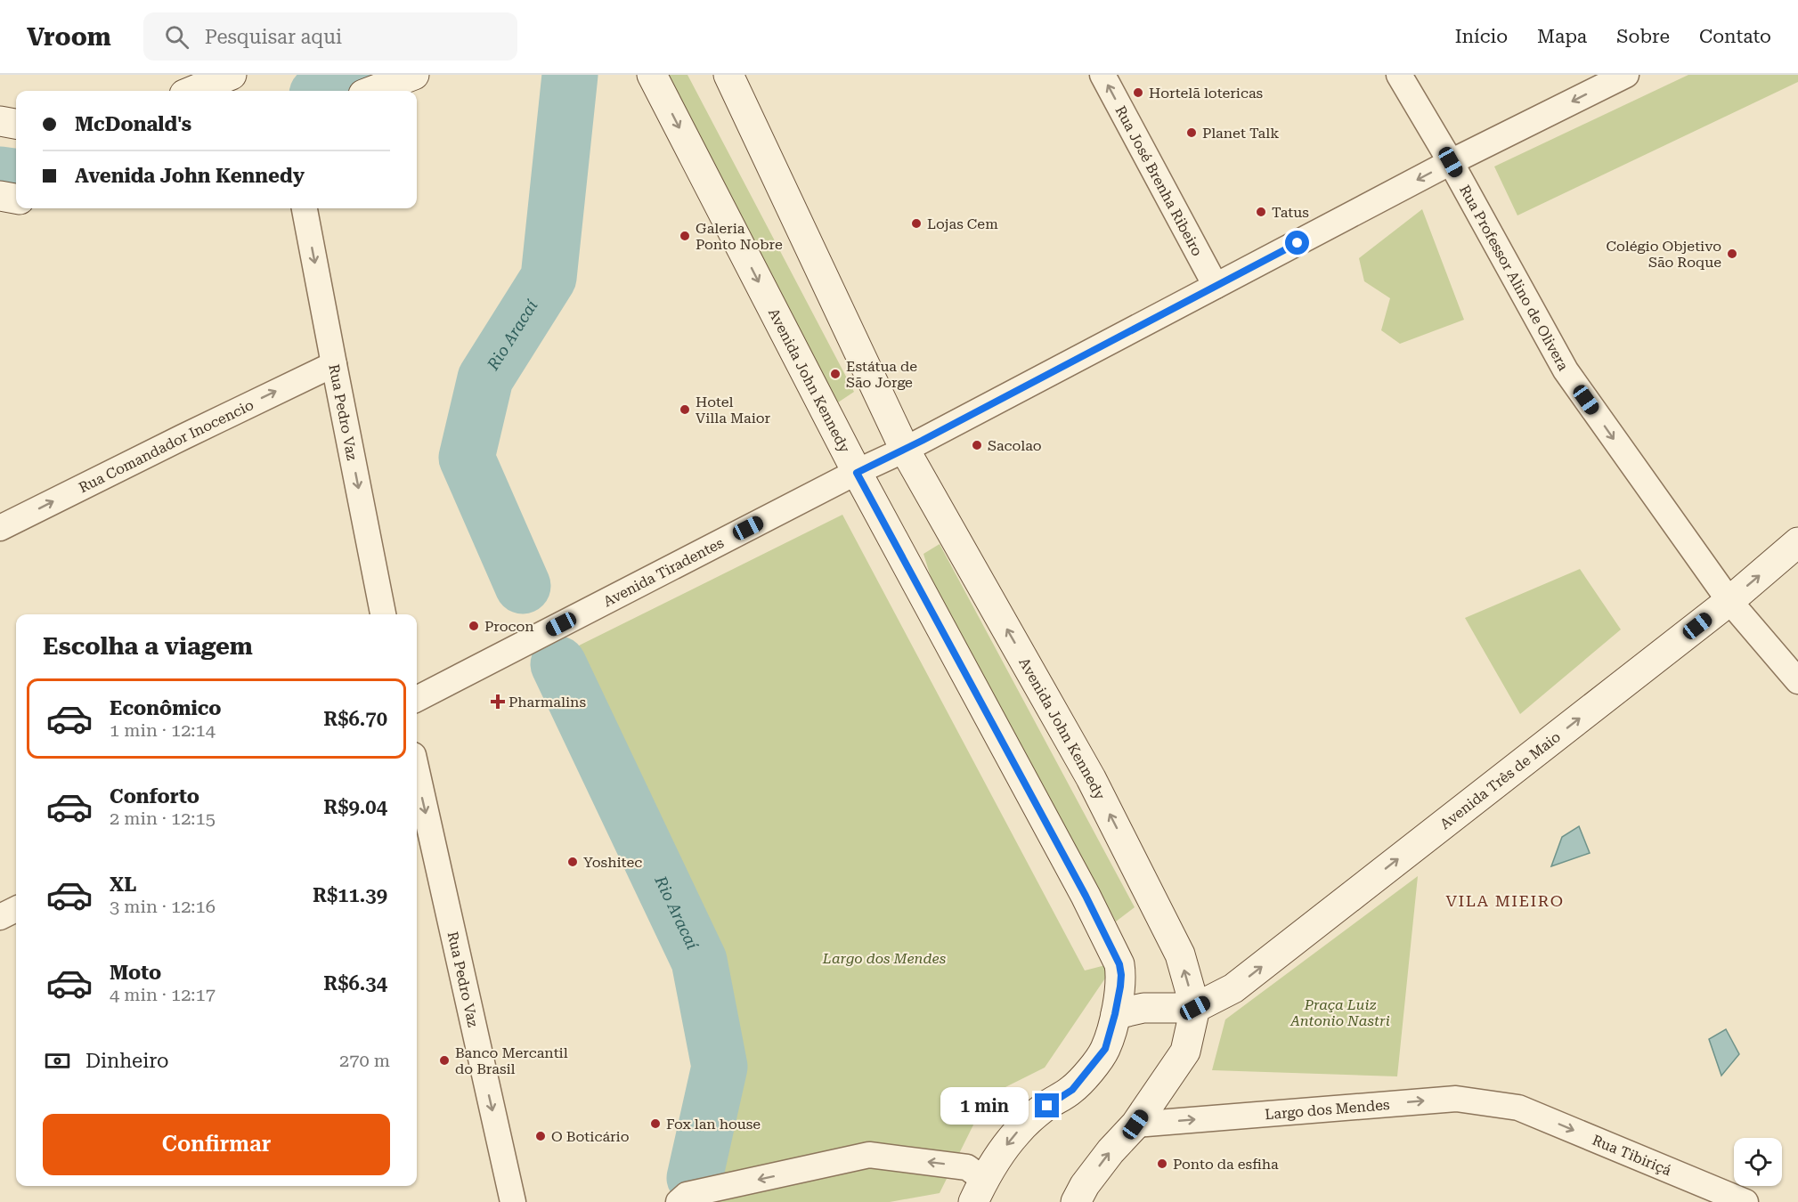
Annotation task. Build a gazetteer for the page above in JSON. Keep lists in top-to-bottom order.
{
  "streets": {
    "main road": ["Avenida John Kennedy", "Avenida Três de Maio"],
    "street": [
      "Rua José Brenha Ribeiro",
      "Rua Professor Alino de Olivera",
      "Rua Pedro Vaz",
      "Rua Comandador Inocencio",
      "Avenida Tiradentes",
      "Largo dos Mendes",
      "Rua Tibiriçá"
    ]
  },
  "crossings": [
    ["Rua José Brenha Ribeiro", "Avenida Tiradentes"],
    ["Rua Professor Alino de Olivera", "Avenida Tiradentes"],
    ["Rua Professor Alino de Olivera", "Avenida Três de Maio"],
    ["Avenida John Kennedy", "Avenida Tiradentes"],
    ["Avenida John Kennedy", "Avenida Três de Maio"],
    ["Avenida John Kennedy", "Largo dos Mendes"],
    ["Rua Pedro Vaz", "Rua Comandador Inocencio"],
    ["Largo dos Mendes", "Rua Tibiriçá"]
  ],
  "one_way": [
    "Rua José Brenha Ribeiro",
    "Rua Professor Alino de Olivera",
    "Rua Pedro Vaz",
    "Rua Comandador Inocencio",
    "Avenida Três de Maio",
    "Largo dos Mendes",
    "Rua Tibiriçá"
  ],
  "districts": ["VILA MIEIRO"],
  "water": ["Rio Aracaí"],
  "parks": ["Largo dos Mendes", "Praça Luiz Antonio Nastri"],
  "places": {
    "other": [
      "Hortelã lotericas",
      "Planet Talk",
      "Tatus",
      "Lojas Cem",
      "Galeria Ponto Nobre",
      "Colégio Objetivo São Roque",
      "Estátua de São Jorge",
      "Hotel Villa Maior",
      "Sacolao",
      "Procon",
      "Yoshitec",
      "Banco Mercantil do Brasil",
      "Fox lan house",
      "O Boticário",
      "Ponto da esfiha"
    ],
    "health": ["Pharmalins"]
  },
  "page": {
    "header": "Vroom",
    "search": "Pesquisar aqui",
    "nav": [
      "Início",
      "Mapa",
      "Sobre",
      "Contato"
    ],
    "banner": ["McDonald's", "Avenida John Kennedy"],
    "heading": "Escolha a viagem",
    "list": [
      {
        "name": "Econômico",
        "note": "1 min · 12:14",
        "value": "R$6.70"
      },
      {
        "name": "Conforto",
        "note": "2 min · 12:15",
        "value": "R$9.04"
      },
      {
        "name": "XL",
        "note": "3 min · 12:16",
        "value": "R$11.39"
      },
      {
        "name": "Moto",
        "note": "4 min · 12:17",
        "value": "R$6.34"
      }
    ],
    "pay": ["Dinheiro", "270 m"],
    "bubble": "1 min",
    "buttons": "Confirmar"
  }
}
